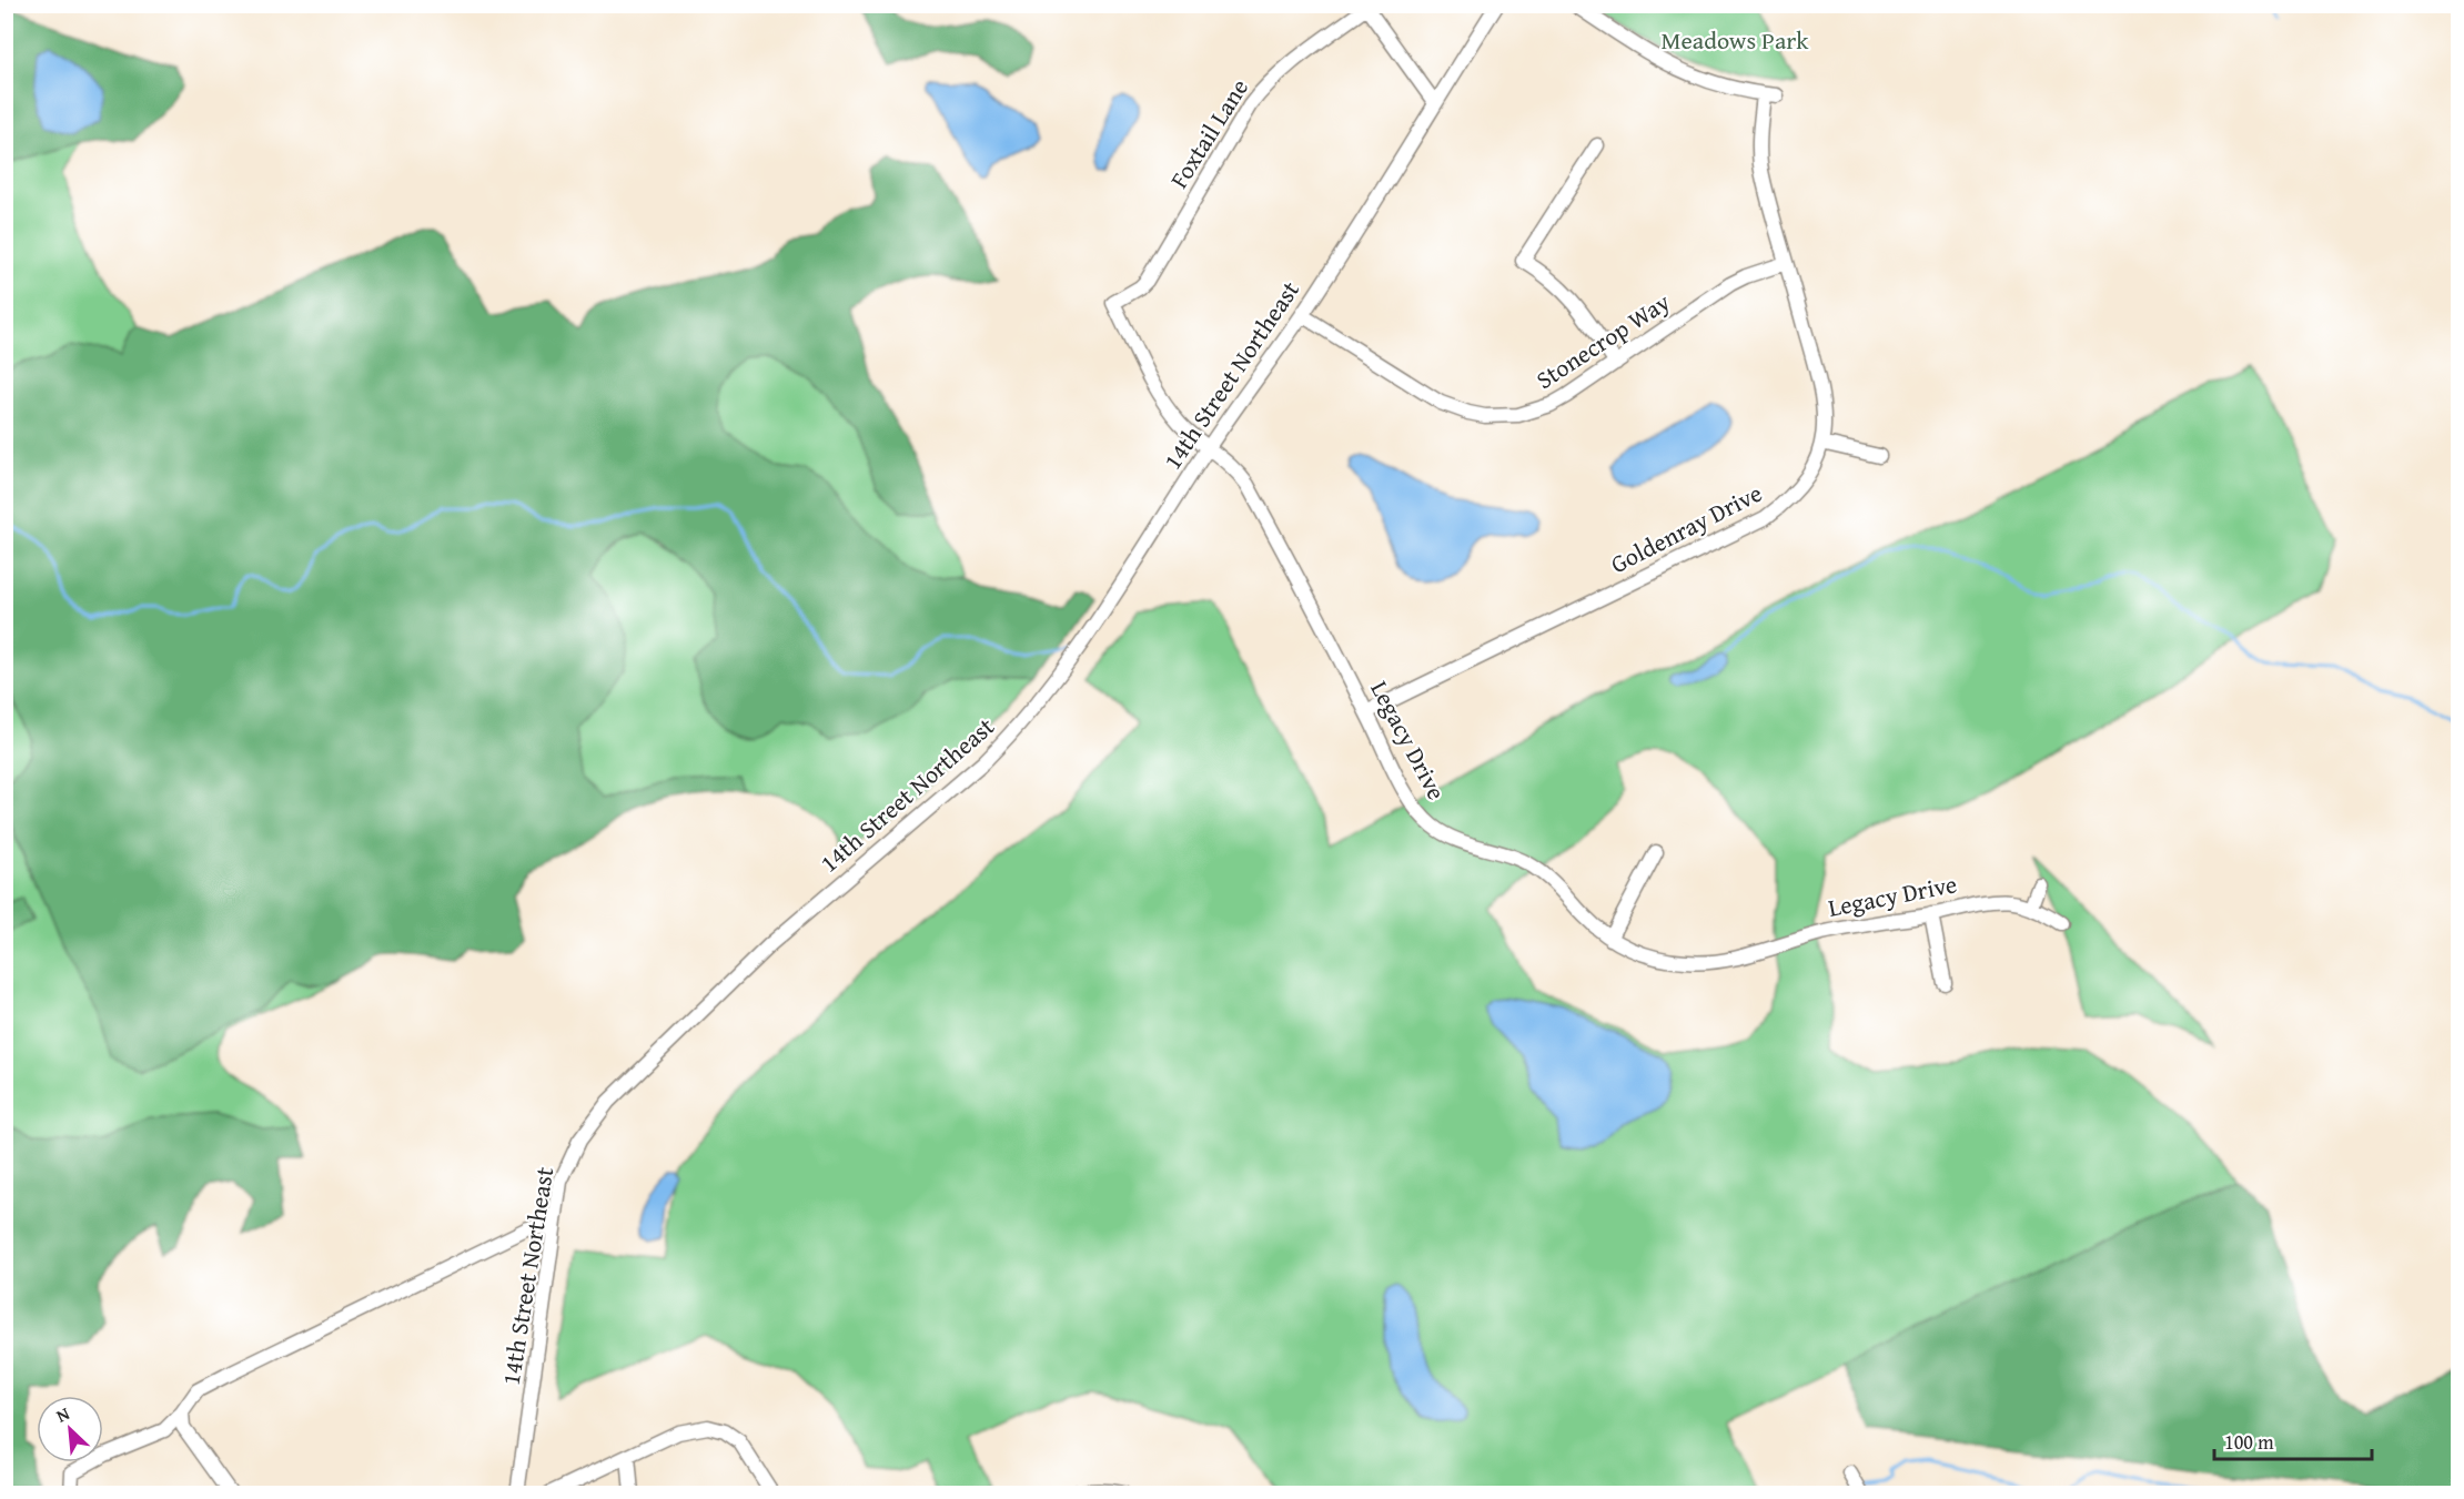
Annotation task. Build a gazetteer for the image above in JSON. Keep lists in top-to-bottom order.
{
  "streets": {
    "street": [
      "Foxtail Lane",
      "Stonecrop Way",
      "14th Street Northeast",
      "Goldenray Drive",
      "Legacy Drive"
    ]
  },
  "crossings": [
    ["Foxtail Lane", "Legacy Drive"],
    ["Stonecrop Way", "14th Street Northeast"],
    ["Stonecrop Way", "Goldenray Drive"],
    ["14th Street Northeast", "Legacy Drive"],
    ["Goldenray Drive", "Legacy Drive"]
  ],
  "parks": ["Meadows Park"],
  "scale_bar": "100 m",
  "north": "top left"
}
